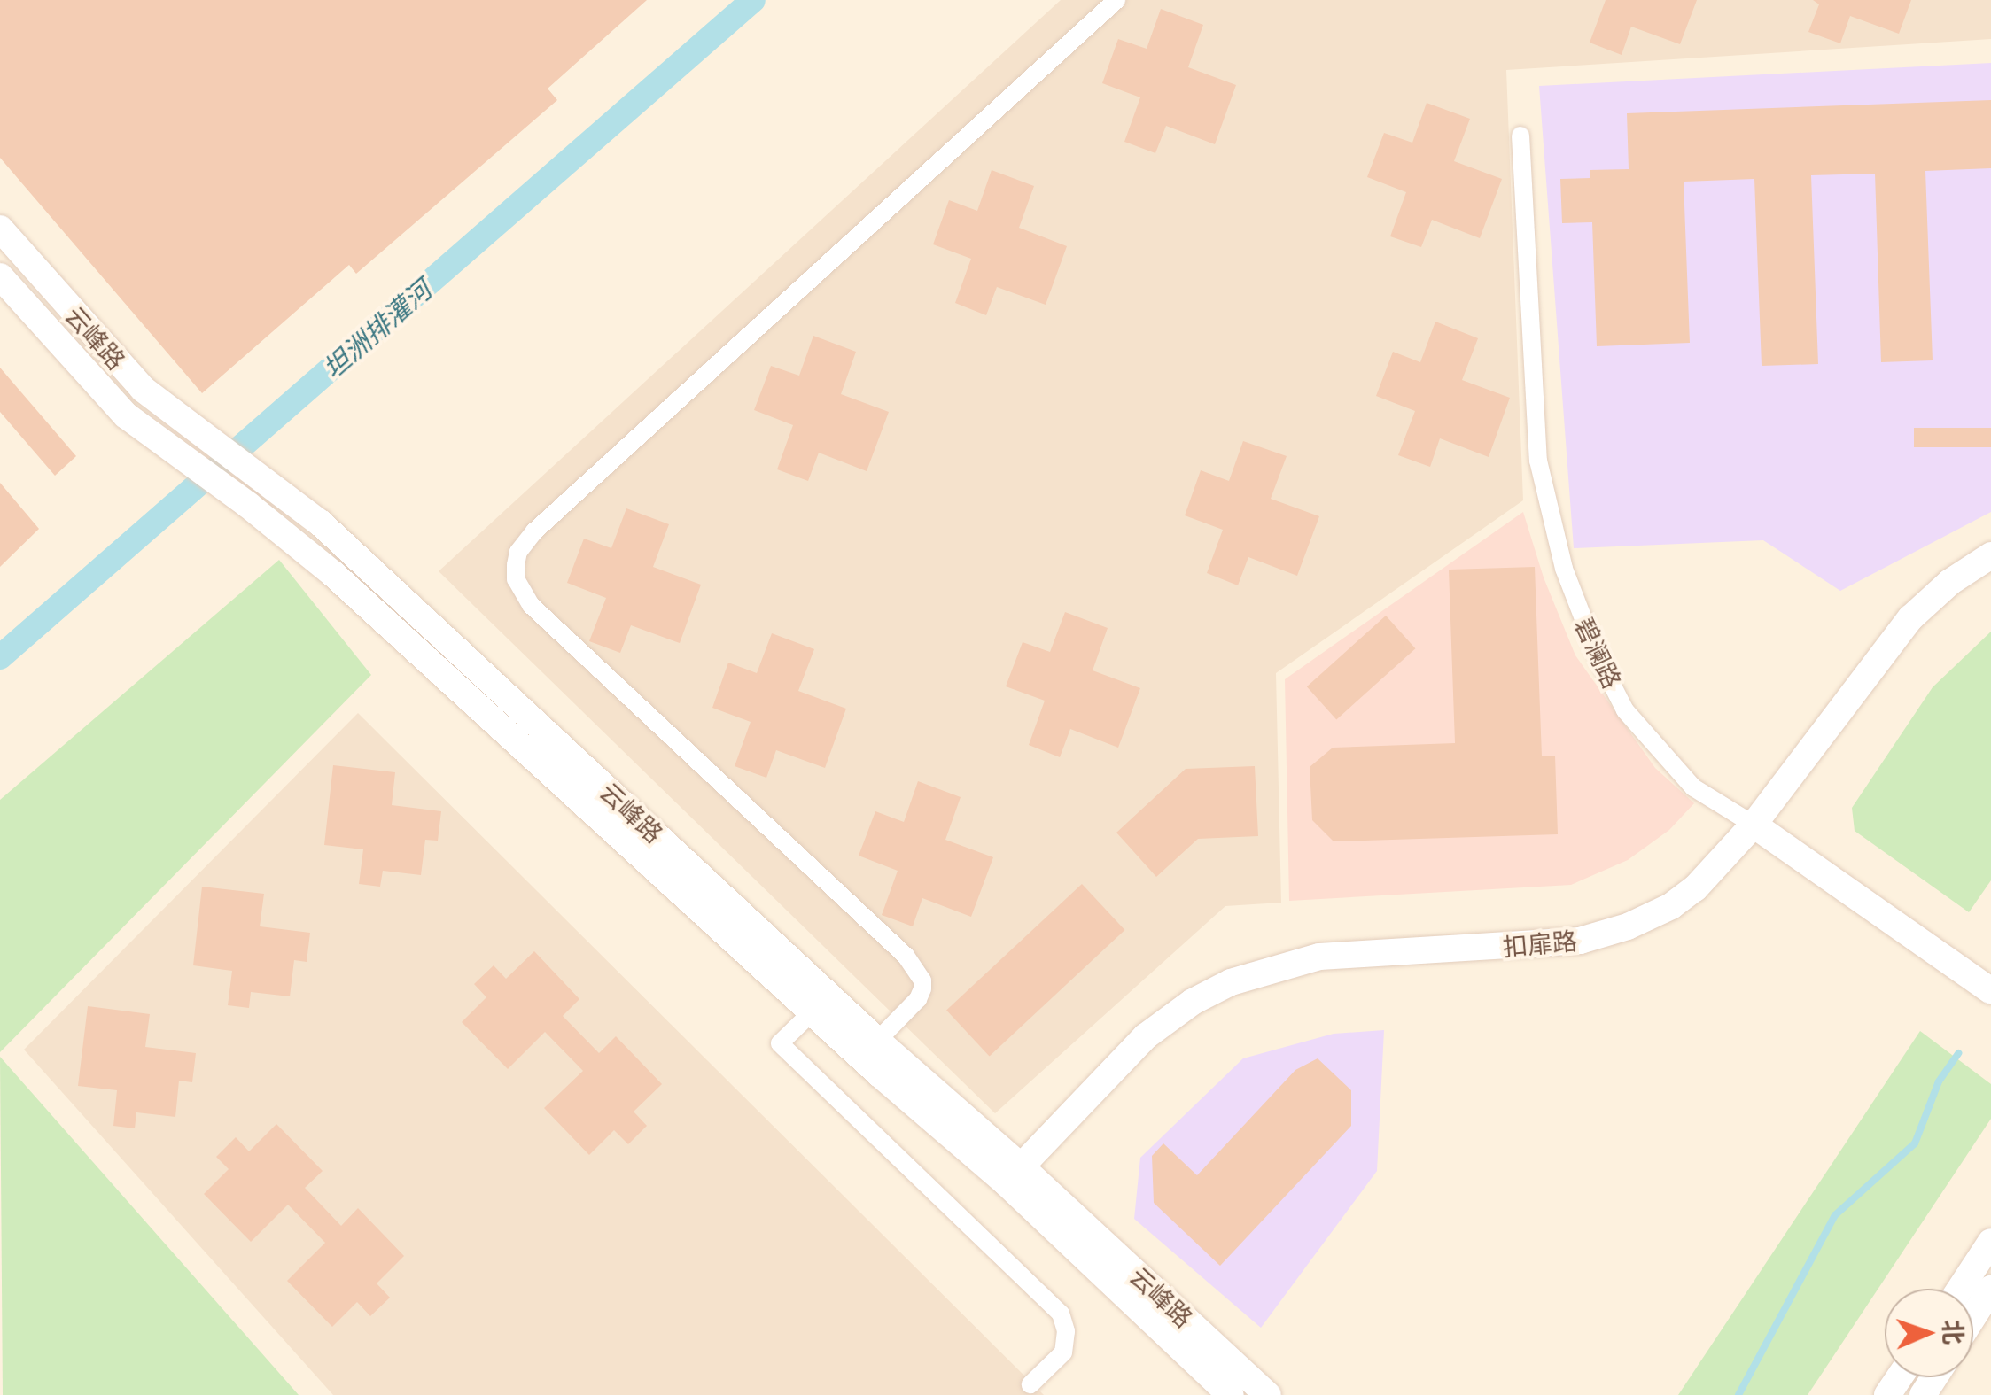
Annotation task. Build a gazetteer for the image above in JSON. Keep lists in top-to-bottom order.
{
  "streets": {
    "street": ["云峰路", "碧澜路", "扣扉路"]
  },
  "crossings": [
    ["云峰路", "扣扉路"],
    ["碧澜路", "扣扉路"]
  ],
  "water": ["坦洲排灌河"],
  "north": "right"
}
